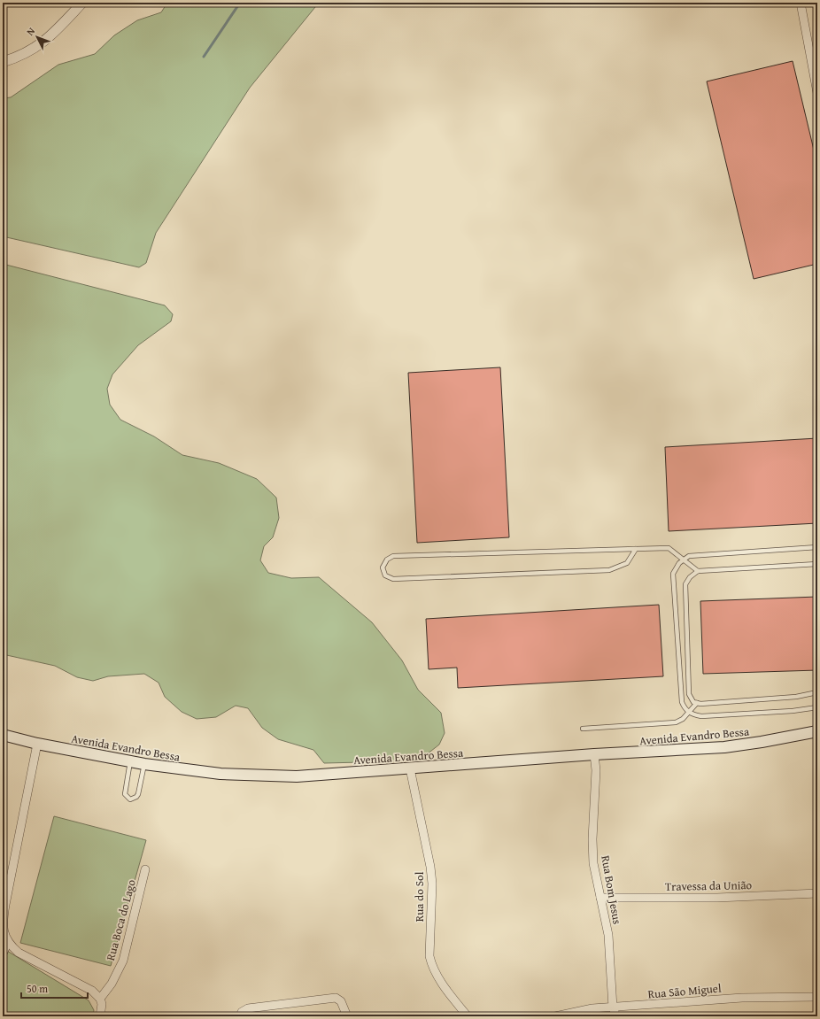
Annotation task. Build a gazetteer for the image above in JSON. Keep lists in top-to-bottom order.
{
  "streets": {
    "main road": ["Avenida Evandro Bessa"],
    "street": [
      "Travessa da União",
      "Rua Bom Jesus",
      "Rua do Sol",
      "Rua Boca do Lago",
      "Rua São Miguel"
    ]
  },
  "crossings": [
    ["Avenida Evandro Bessa", "Rua Bom Jesus"],
    ["Avenida Evandro Bessa", "Rua do Sol"],
    ["Travessa da União", "Rua Bom Jesus"],
    ["Rua Bom Jesus", "Rua São Miguel"]
  ],
  "scale_bar": "50 m",
  "north": "top left"
}
